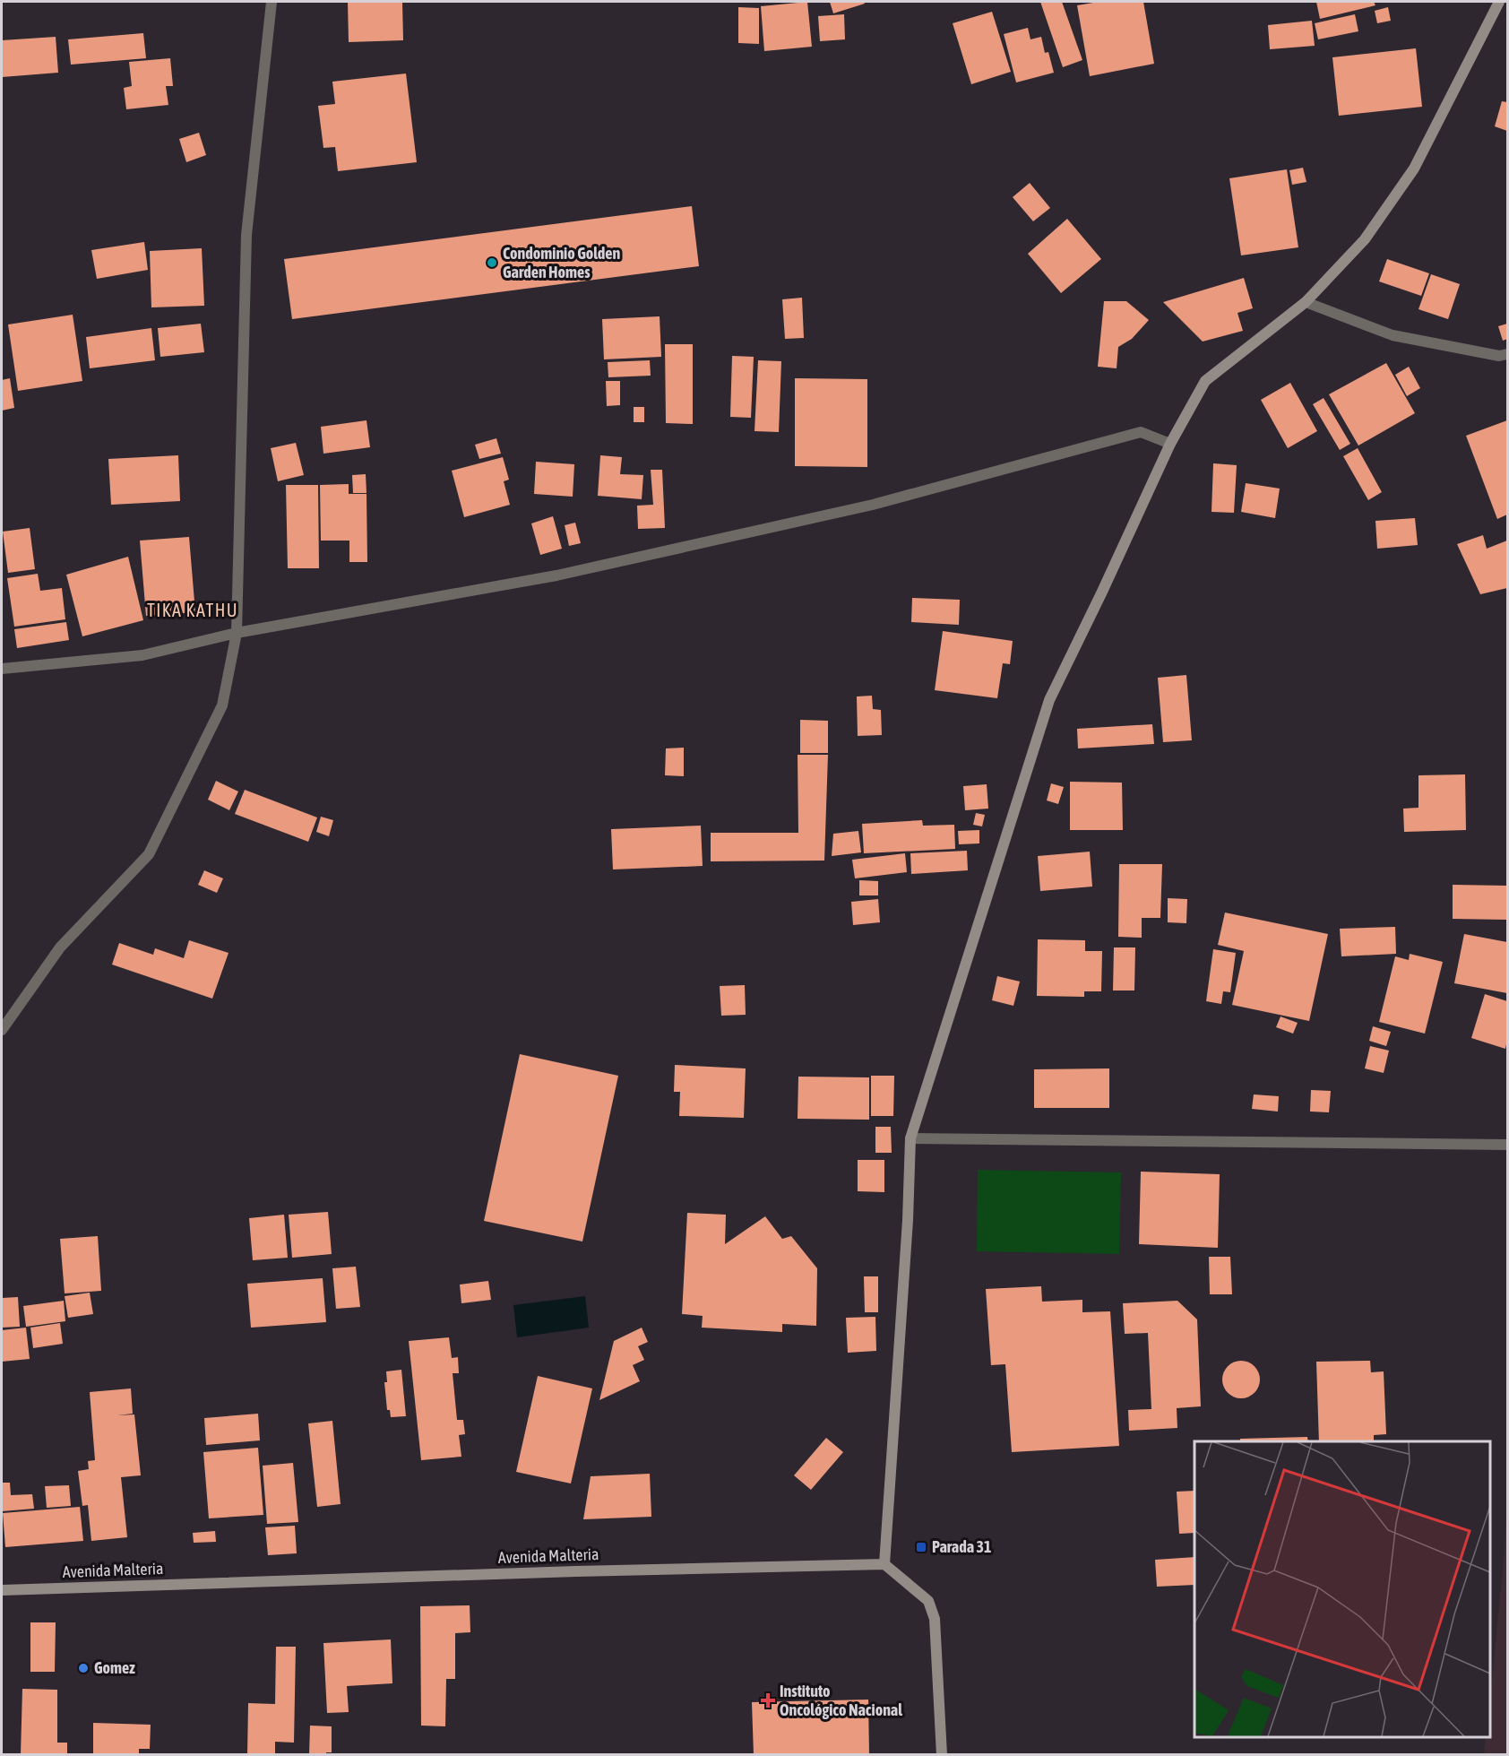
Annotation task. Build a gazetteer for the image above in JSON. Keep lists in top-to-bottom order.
{
  "streets": {
    "street": ["Avenida Malteria"]
  },
  "districts": ["TIKA KATHU"],
  "places": {
    "other": ["Condominio Golden Garden Homes", "Gomez"],
    "transit": ["Parada 31"],
    "health": ["Instituto Oncológico Nacional"]
  }
}
